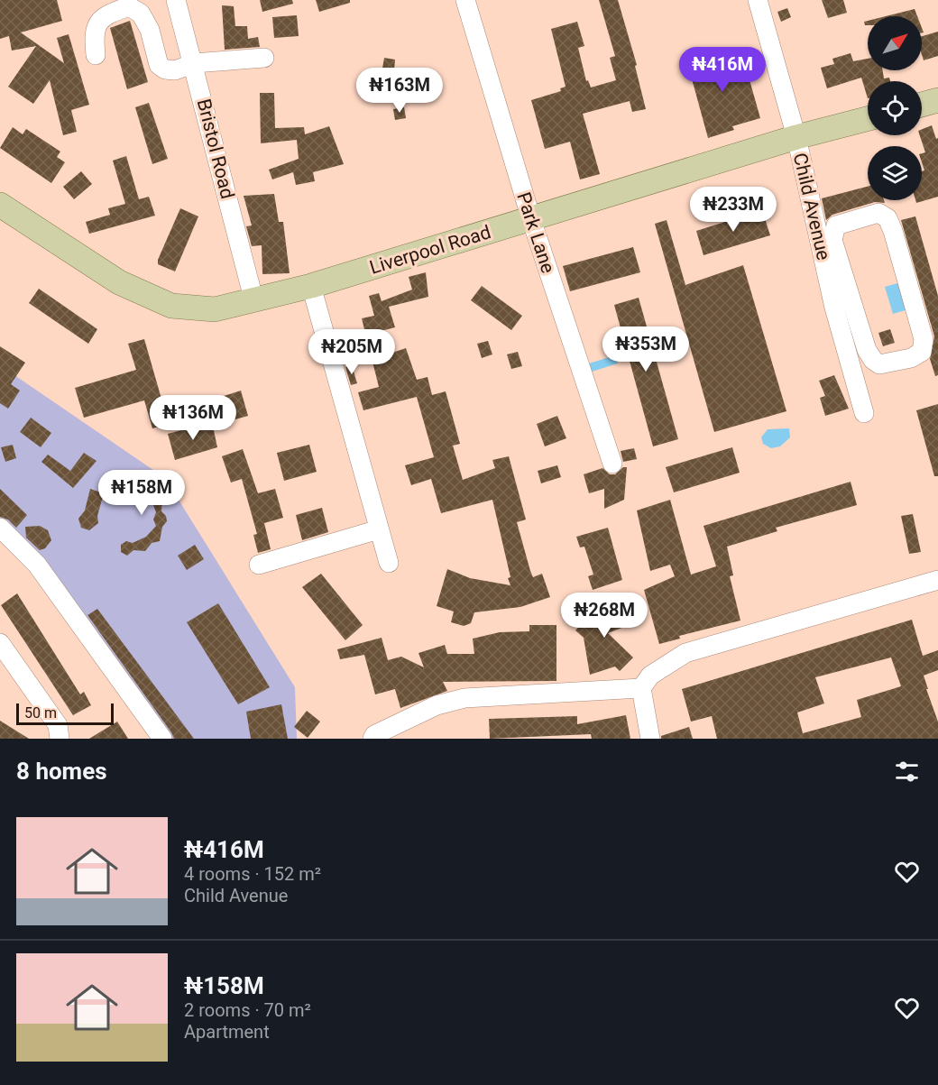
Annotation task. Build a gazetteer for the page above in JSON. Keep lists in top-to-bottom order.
{
  "streets": {
    "main road": ["Liverpool Road"],
    "street": ["Bristol Road", "Child Avenue", "Park Lane"]
  },
  "crossings": [
    ["Bristol Road", "Liverpool Road"],
    ["Child Avenue", "Liverpool Road"],
    ["Park Lane", "Liverpool Road"]
  ],
  "scale_bar": "50 m",
  "north": "top right",
  "page": {
    "price": [
      "₦416M",
      "₦163M",
      "₦233M",
      "₦353M",
      "₦205M",
      "₦136M",
      "₦158M",
      "₦268M"
    ],
    "scale": "50 m",
    "heading": "8 homes",
    "list": [
      {
        "name": "₦416M",
        "note": "4 rooms · 152 m² · Child Avenue"
      },
      {
        "name": "₦158M",
        "note": "2 rooms · 70 m² · Apartment"
      }
    ]
  }
}
